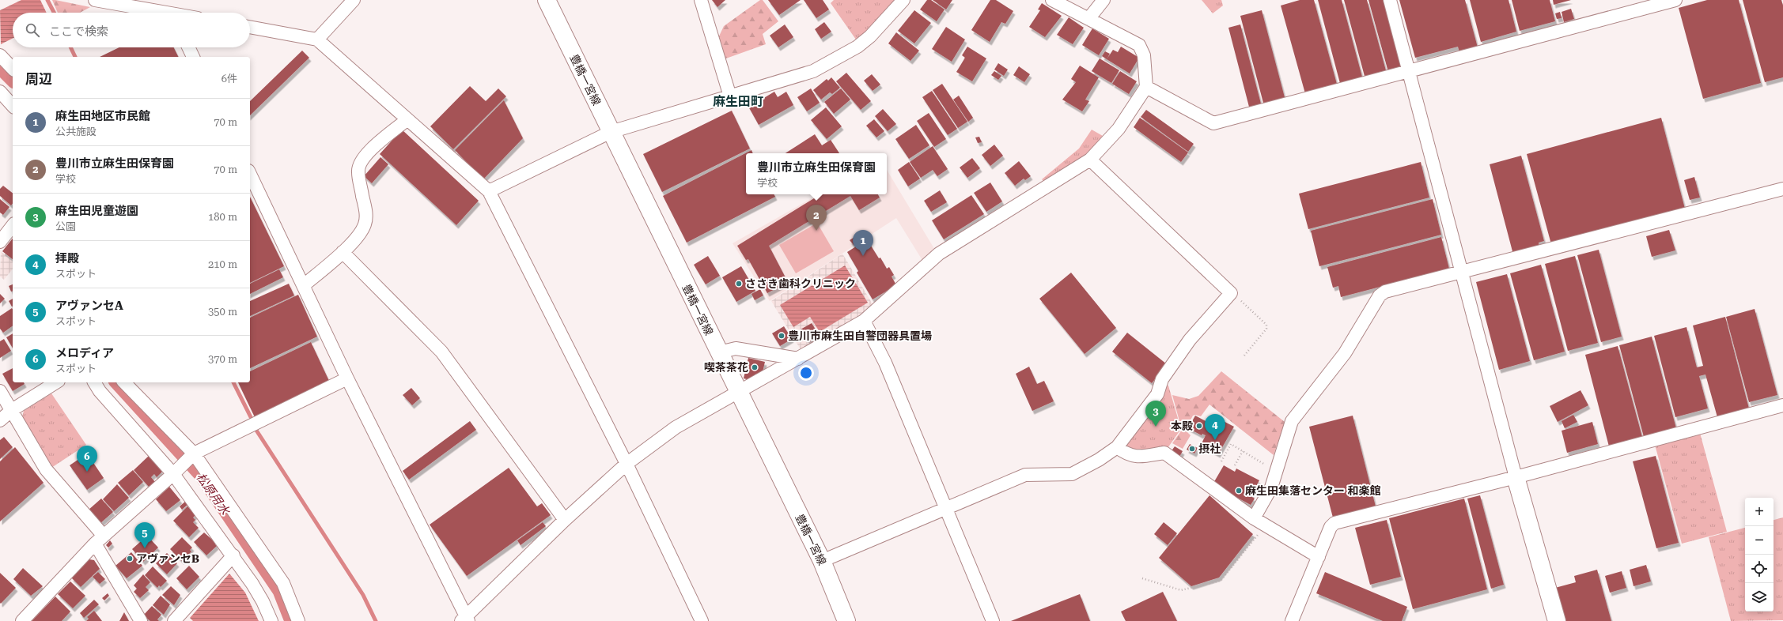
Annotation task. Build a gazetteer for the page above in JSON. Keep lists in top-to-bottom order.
{
  "streets": {
    "main road": ["豊橋一宮線"]
  },
  "districts": ["麻生田町"],
  "water": ["松原用水"],
  "places": [
    "ささき歯科クリニック",
    "豊川市麻生田自警団器具置場",
    "喫茶茶花",
    "本殿",
    "摂社",
    "麻生田集落センター 和楽館",
    "アヴァンセB"
  ],
  "page": {
    "search": "ここで検索",
    "heading": ["周辺", "6件"],
    "list": [
      {
        "mark": "1",
        "name": "麻生田地区市民館",
        "note": "公共施設",
        "value": "70 m"
      },
      {
        "mark": "2",
        "name": "豊川市立麻生田保育園",
        "note": "学校",
        "value": "70 m"
      },
      {
        "mark": "3",
        "name": "麻生田児童遊園",
        "note": "公園",
        "value": "180 m"
      },
      {
        "mark": "4",
        "name": "拝殿",
        "note": "スポット",
        "value": "210 m"
      },
      {
        "mark": "5",
        "name": "アヴァンセA",
        "note": "スポット",
        "value": "350 m"
      },
      {
        "mark": "6",
        "name": "メロディア",
        "note": "スポット",
        "value": "370 m"
      }
    ],
    "popup": ["豊川市立麻生田保育園", "学校"],
    "pins": [
      "2",
      "1",
      "3",
      "4",
      "6",
      "5"
    ],
    "map_buttons": ["+", "−"]
  }
}
